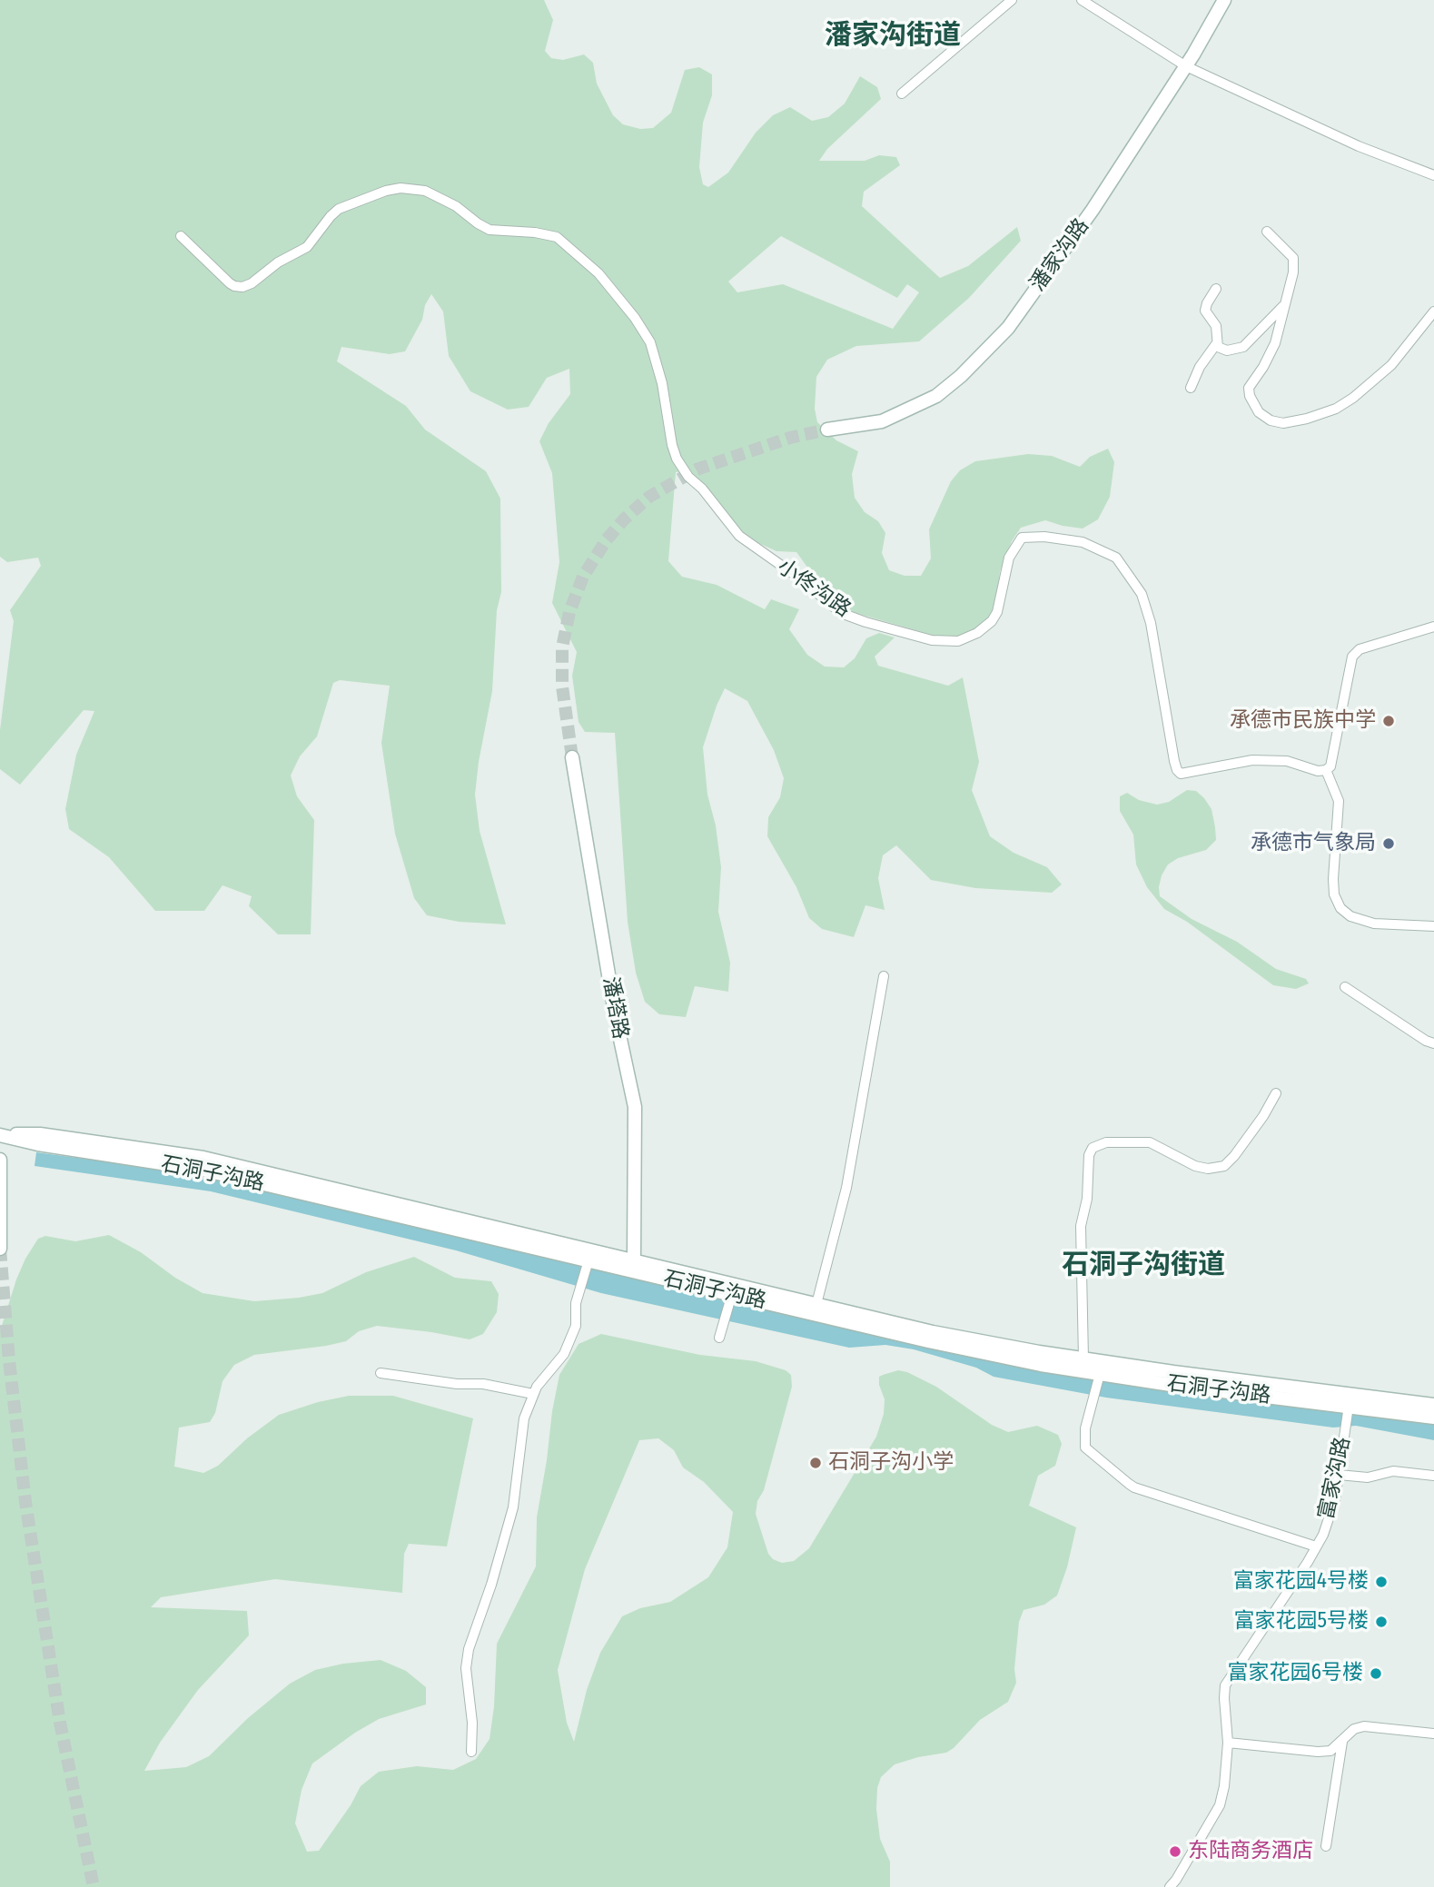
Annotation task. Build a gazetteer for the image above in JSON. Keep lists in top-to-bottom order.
{
  "streets": {
    "main road": ["潘家沟路", "潘塔路", "石洞子沟路"],
    "street": ["小佟沟路", "富家沟路"]
  },
  "crossings": [
    ["潘塔路", "石洞子沟路"],
    ["石洞子沟路", "富家沟路"]
  ],
  "districts": ["潘家沟街道", "石洞子沟街道"],
  "places": [
    "承德市民族中学",
    "承德市气象局",
    "石洞子沟小学",
    "富家花园4号楼",
    "富家花园5号楼",
    "富家花园6号楼",
    "东陆商务酒店"
  ]
}
